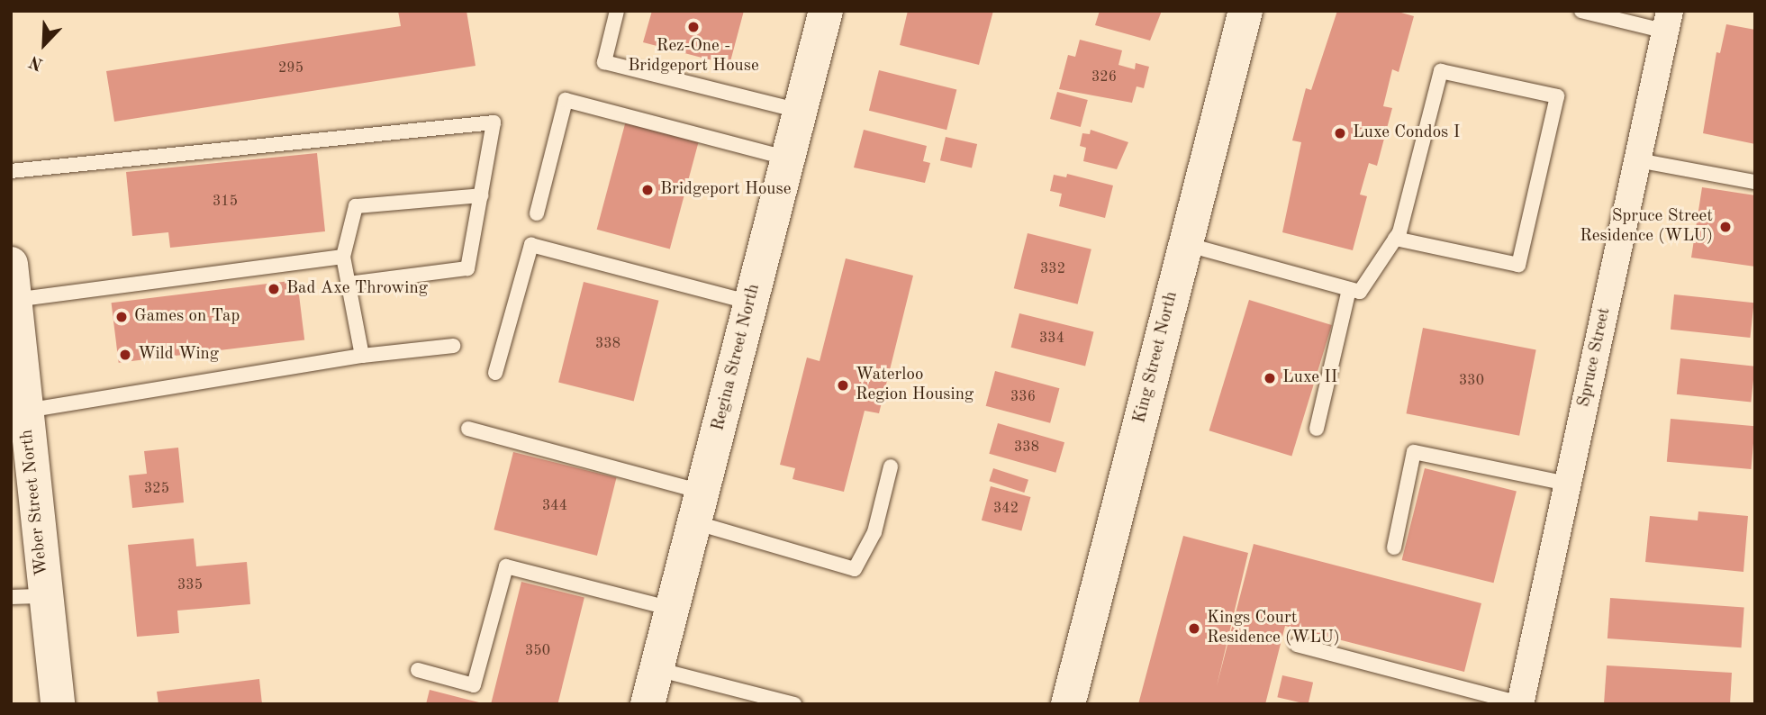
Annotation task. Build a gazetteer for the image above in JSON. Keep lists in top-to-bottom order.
{
  "streets": {
    "main road": ["Regina Street North", "King Street North", "Weber Street North"],
    "street": ["Spruce Street"]
  },
  "places": [
    "Rez-One - Bridgeport House",
    "Luxe Condos I",
    "Bridgeport House",
    "Spruce Street Residence (WLU)",
    "Bad Axe Throwing",
    "Games on Tap",
    "Wild Wing",
    "Luxe II",
    "Waterloo Region Housing",
    "Kings Court Residence (WLU)"
  ],
  "house_numbers": [
    "295",
    "326",
    "315",
    "332",
    "334",
    "338",
    "330",
    "336",
    "338",
    "325",
    "344",
    "342",
    "335",
    "350"
  ],
  "north": "bottom left"
}
